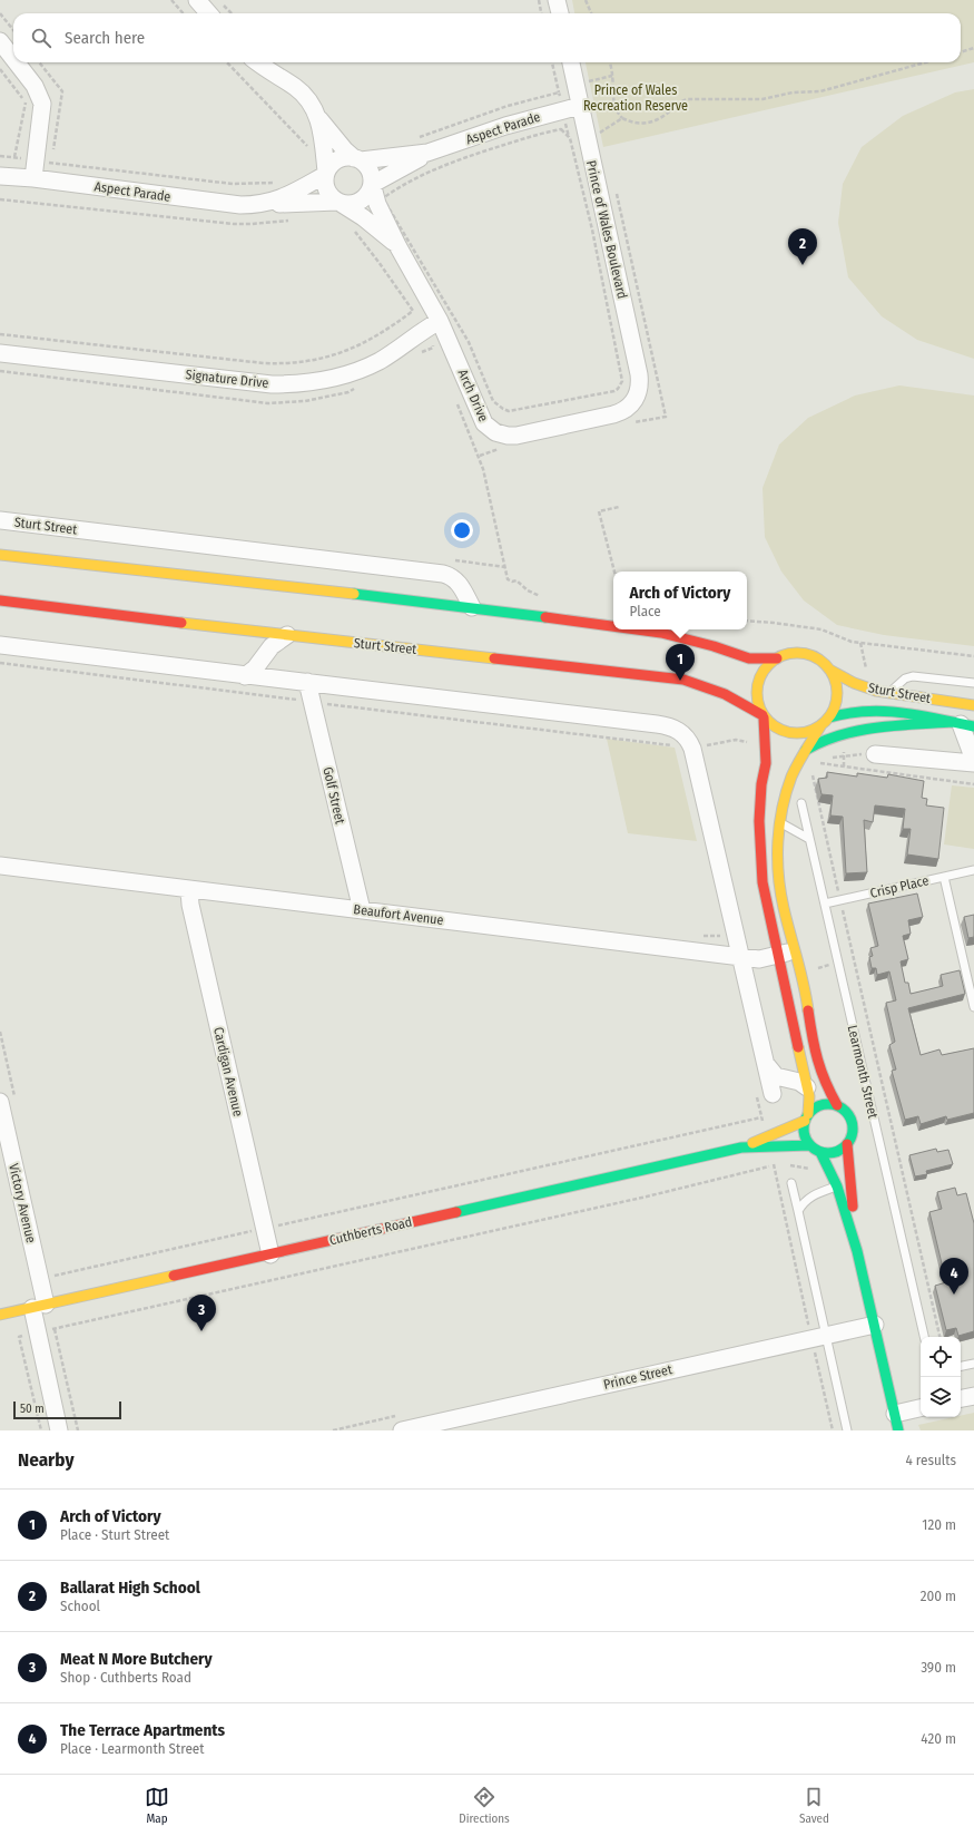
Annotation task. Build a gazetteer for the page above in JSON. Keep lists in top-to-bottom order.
{
  "streets": {
    "street": [
      "Aspect Parade",
      "Prince of Wales Boulevard",
      "Signature Drive",
      "Arch Drive",
      "Sturt Street",
      "Golf Street",
      "Beaufort Avenue",
      "Cardigan Avenue",
      "Victory Avenue",
      "Cuthberts Road",
      "Prince Street"
    ],
    "lane": ["Crisp Place", "Learmonth Street"]
  },
  "crossings": [
    ["Aspect Parade", "Prince of Wales Boulevard"],
    ["Aspect Parade", "Arch Drive"],
    ["Prince of Wales Boulevard", "Arch Drive"],
    ["Signature Drive", "Arch Drive"],
    ["Golf Street", "Beaufort Avenue"],
    ["Crisp Place", "Learmonth Street"],
    ["Beaufort Avenue", "Cardigan Avenue"],
    ["Cardigan Avenue", "Cuthberts Road"],
    ["Victory Avenue", "Cuthberts Road"]
  ],
  "parks": ["Prince of Wales Recreation Reserve"],
  "scale_bar": "50 m",
  "page": {
    "search": "Search here",
    "pins": [
      "2",
      "1",
      "4",
      "3"
    ],
    "popup": ["Arch of Victory", "Place"],
    "scale": "50 m",
    "heading": ["Nearby", "4 results"],
    "list": [
      {
        "mark": "1",
        "name": "Arch of Victory",
        "note": "Place · Sturt Street",
        "value": "120 m"
      },
      {
        "mark": "2",
        "name": "Ballarat High School",
        "note": "School",
        "value": "200 m"
      },
      {
        "mark": "3",
        "name": "Meat N More Butchery",
        "note": "Shop · Cuthberts Road",
        "value": "390 m"
      },
      {
        "mark": "4",
        "name": "The Terrace Apartments",
        "note": "Place · Learmonth Street",
        "value": "420 m"
      }
    ],
    "nav": ["Map", "Directions", "Saved"]
  }
}
